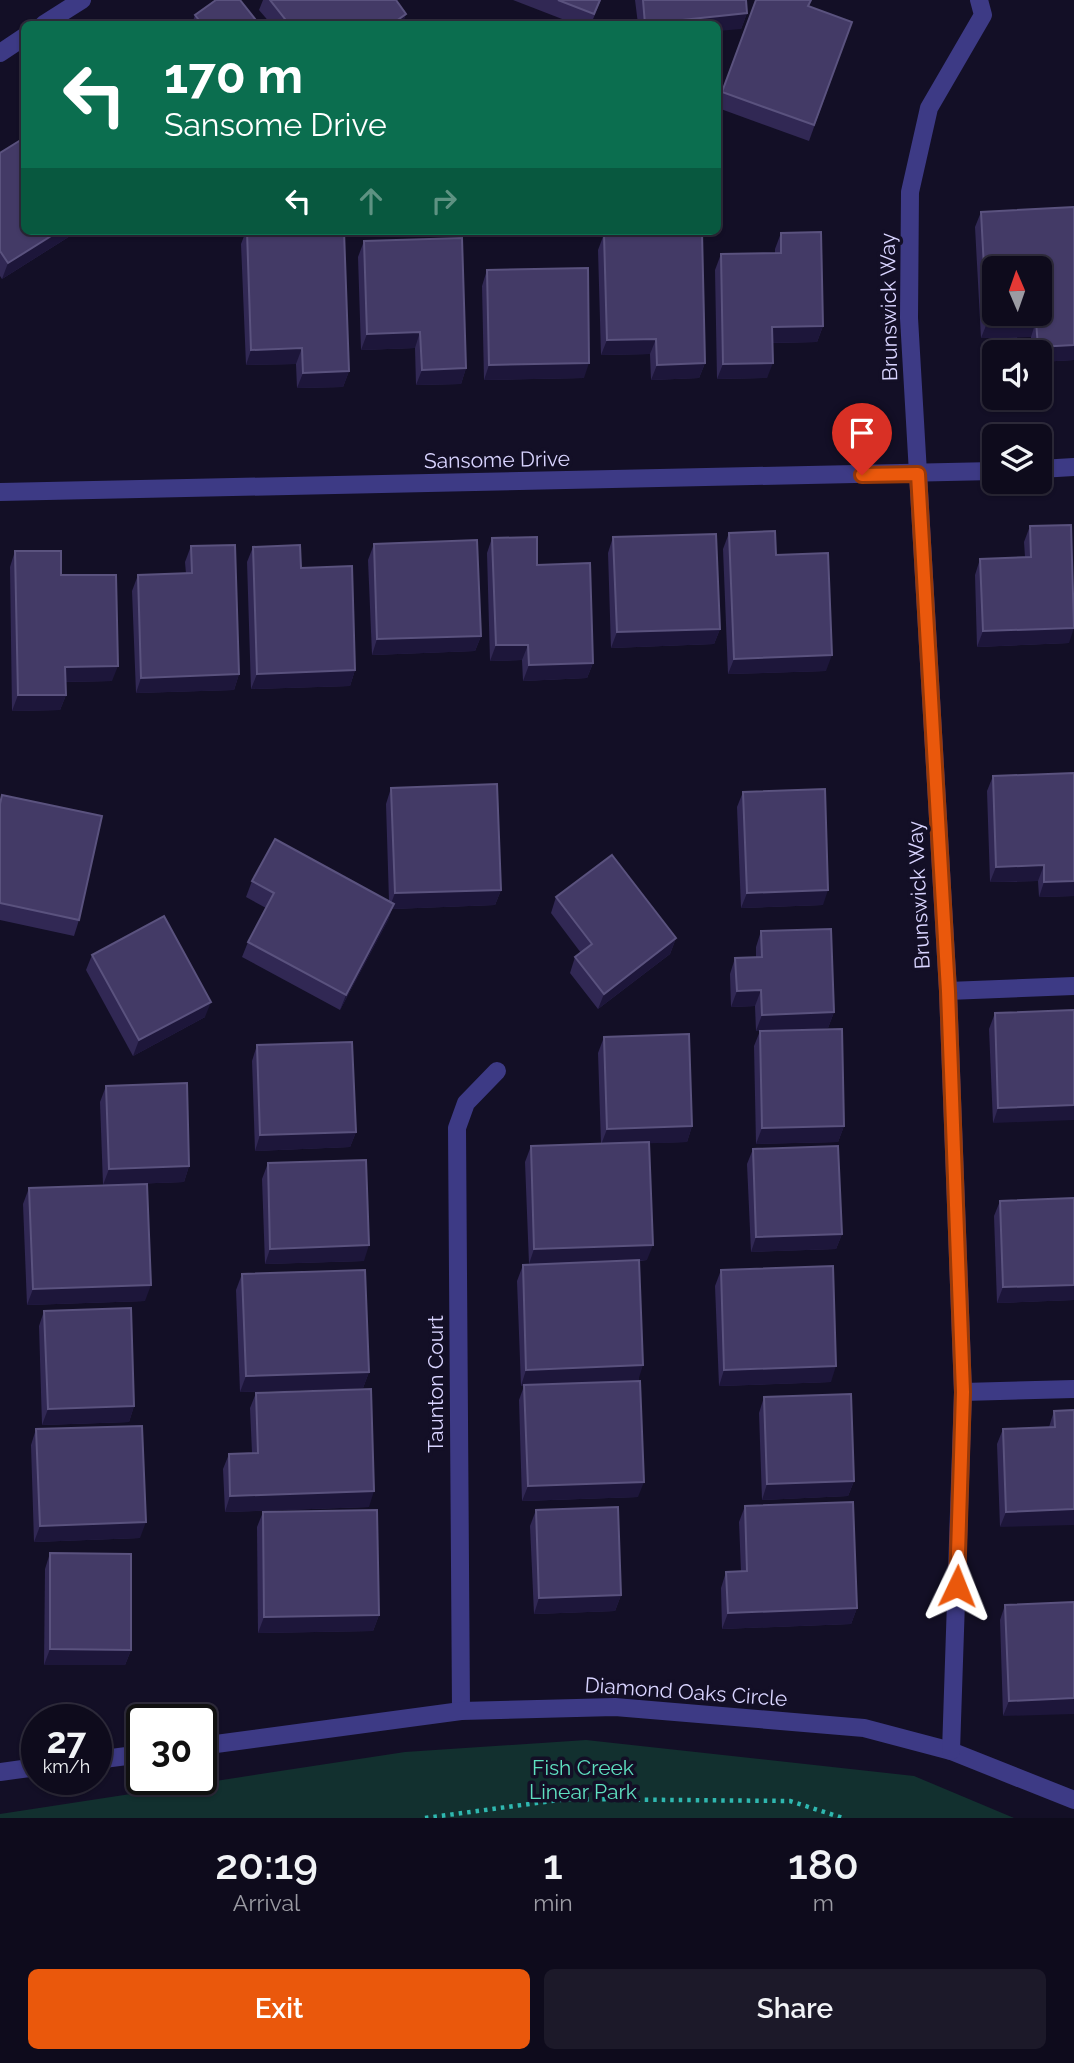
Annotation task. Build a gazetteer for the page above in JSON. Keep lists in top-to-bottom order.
{
  "streets": {
    "street": [
      "Brunswick Way",
      "Sansome Drive",
      "Taunton Court",
      "Diamond Oaks Circle"
    ]
  },
  "crossings": [
    ["Brunswick Way", "Sansome Drive"],
    ["Brunswick Way", "Diamond Oaks Circle"],
    ["Taunton Court", "Diamond Oaks Circle"]
  ],
  "parks": ["Fish Creek Linear Park"],
  "north": "top",
  "page": {
    "turn": ["170 m", "Sansome Drive"],
    "speed": "27 km/h",
    "limit": "30",
    "eta": [
      "20:19",
      "Arrival",
      "1",
      "min",
      "180",
      "m"
    ],
    "buttons": ["Exit", "Share"]
  }
}
